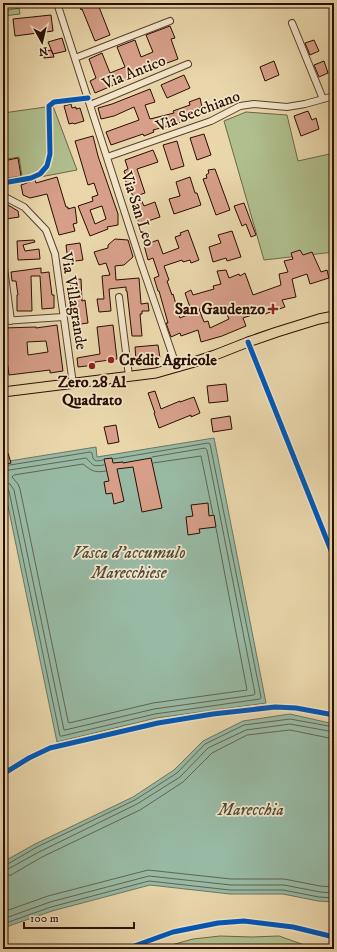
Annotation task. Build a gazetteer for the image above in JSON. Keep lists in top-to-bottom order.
{
  "streets": {
    "street": [
      "Via Antico",
      "Via Secchiano",
      "Via San Leo",
      "Via Villagrande"
    ]
  },
  "crossings": [
    ["Via Antico", "Via San Leo"],
    ["Via Secchiano", "Via San Leo"]
  ],
  "water": ["Vasca d'accumulo Marecchiese", "Marecchia"],
  "places": {
    "health": ["San Gaudenzo"],
    "other": ["Crédit Agricole", "Zero 28 Al Quadrato"]
  },
  "scale_bar": "100 m",
  "north": "bottom"
}
